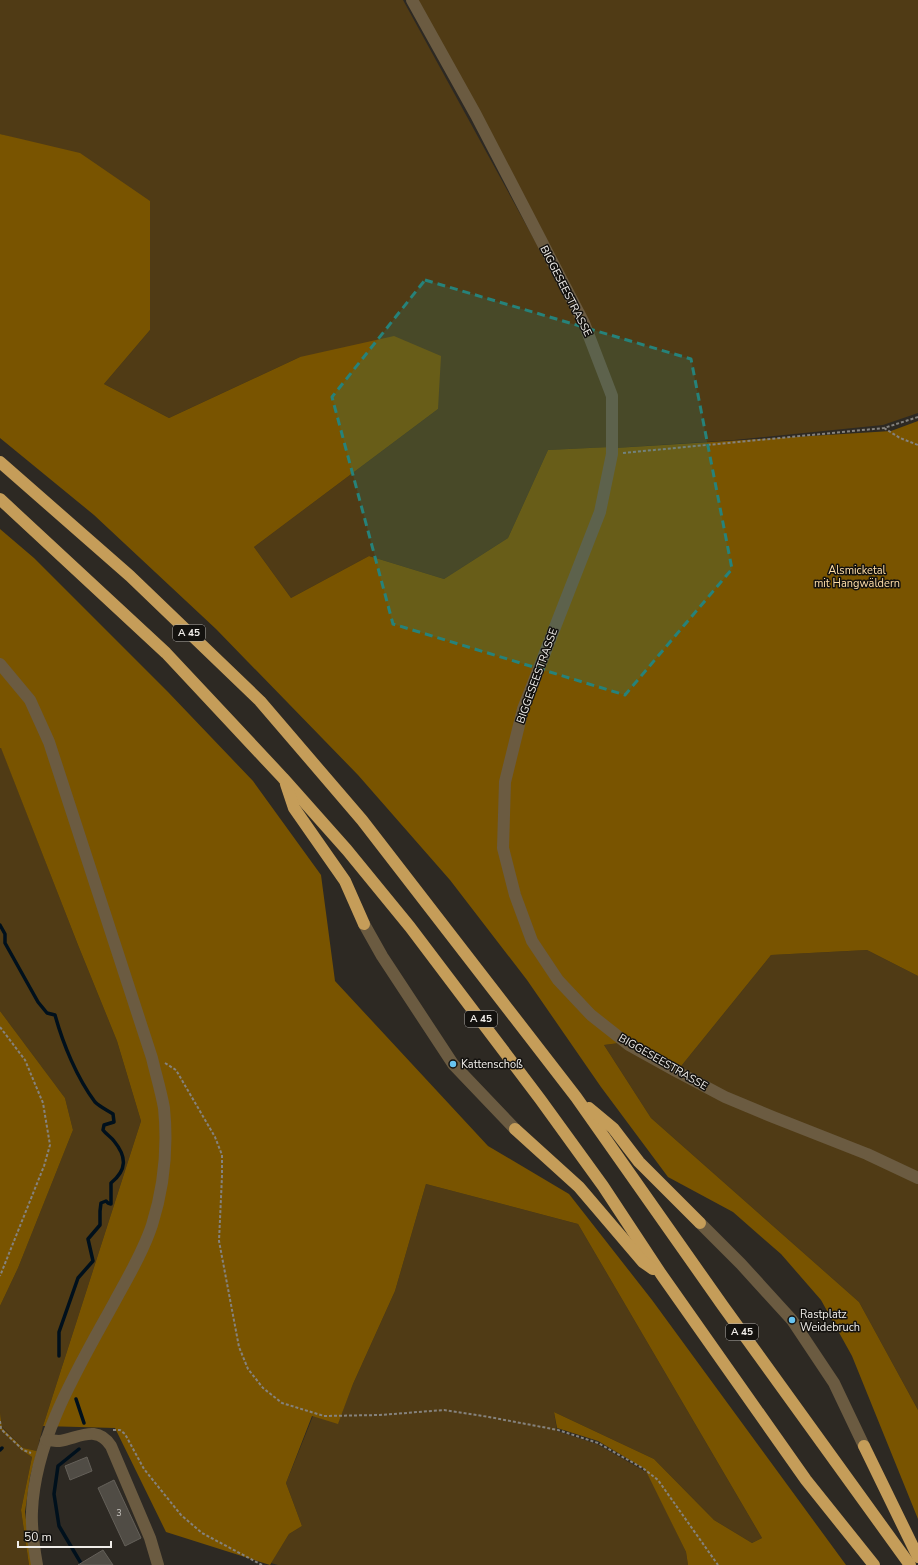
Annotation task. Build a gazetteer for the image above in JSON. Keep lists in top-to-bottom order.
{
  "streets": {
    "highway": ["A 45"],
    "street": ["BIGGESEESTRASSE"]
  },
  "parks": ["Alsmicketal mit Hangwäldern"],
  "places": ["Kattenschoß", "Rastplatz Weidebruch"],
  "house_numbers": ["3"],
  "scale_bar": "50 m"
}
